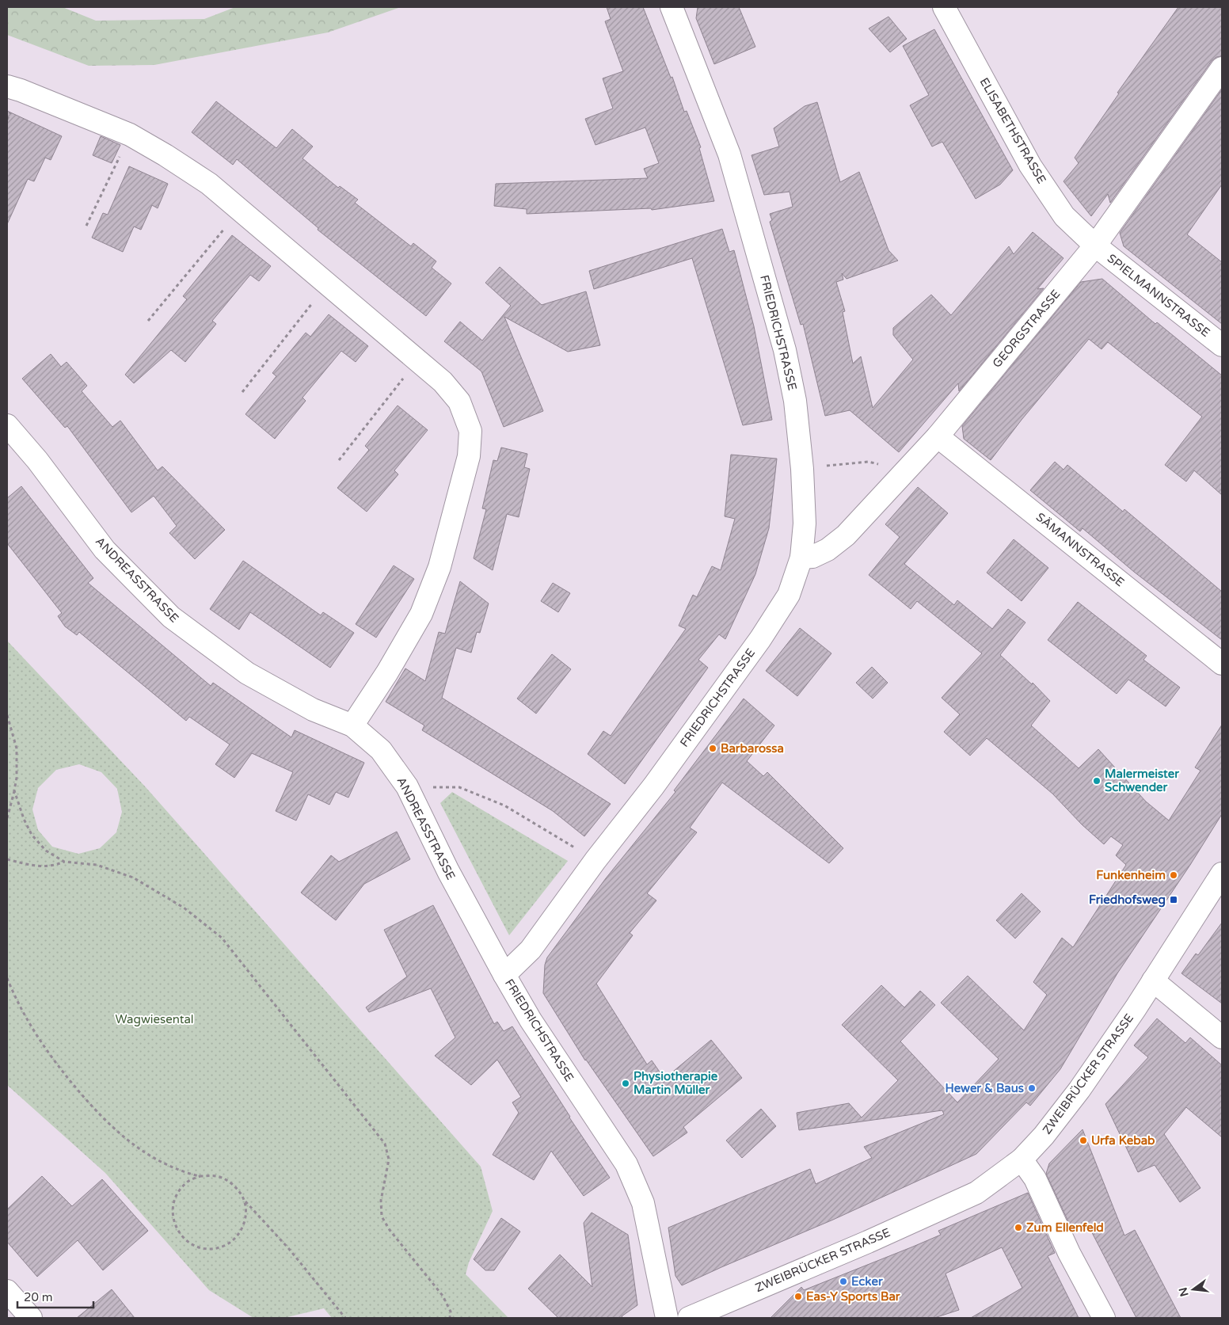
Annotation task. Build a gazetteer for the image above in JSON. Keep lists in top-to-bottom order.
{
  "streets": {
    "street": [
      "ELISABETHSTRASSE",
      "SPIELMANNSTRASSE",
      "GEORGSTRASSE",
      "FRIEDRICHSTRASSE",
      "SÄMANNSTRASSE",
      "ANDREASSTRASSE",
      "ZWEIBRÜCKER STRASSE"
    ]
  },
  "crossings": [
    ["ELISABETHSTRASSE", "SPIELMANNSTRASSE"],
    ["ELISABETHSTRASSE", "GEORGSTRASSE"],
    ["SPIELMANNSTRASSE", "GEORGSTRASSE"],
    ["GEORGSTRASSE", "FRIEDRICHSTRASSE"],
    ["GEORGSTRASSE", "SÄMANNSTRASSE"],
    ["FRIEDRICHSTRASSE", "ANDREASSTRASSE"]
  ],
  "parks": ["Wagwiesental"],
  "places": {
    "other": [
      "Barbarossa",
      "Malermeister Schwender",
      "Funkenheim",
      "Physiotherapie Martin Müller",
      "Hewer & Baus",
      "Urfa Kebab",
      "Zum Ellenfeld",
      "Ecker",
      "Eas-Y Sports Bar"
    ],
    "transit": ["Friedhofsweg"]
  },
  "scale_bar": "20 m",
  "north": "left"
}
